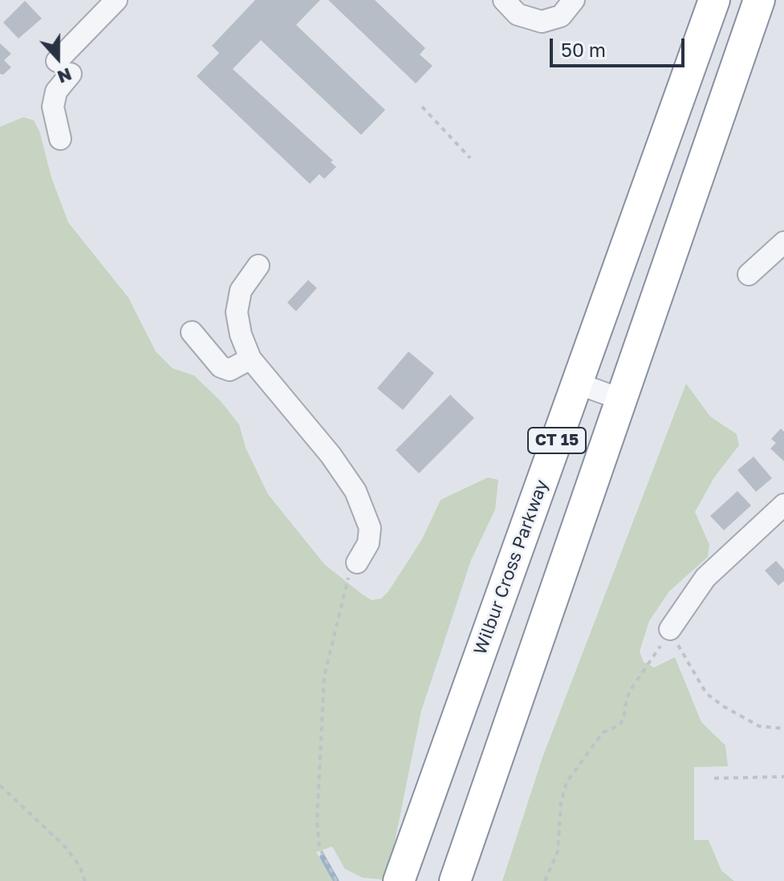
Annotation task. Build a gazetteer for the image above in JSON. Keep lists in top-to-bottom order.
{
  "streets": {
    "highway": ["CT 15", "Wilbur Cross Parkway"]
  },
  "scale_bar": "50 m",
  "north": "bottom"
}
